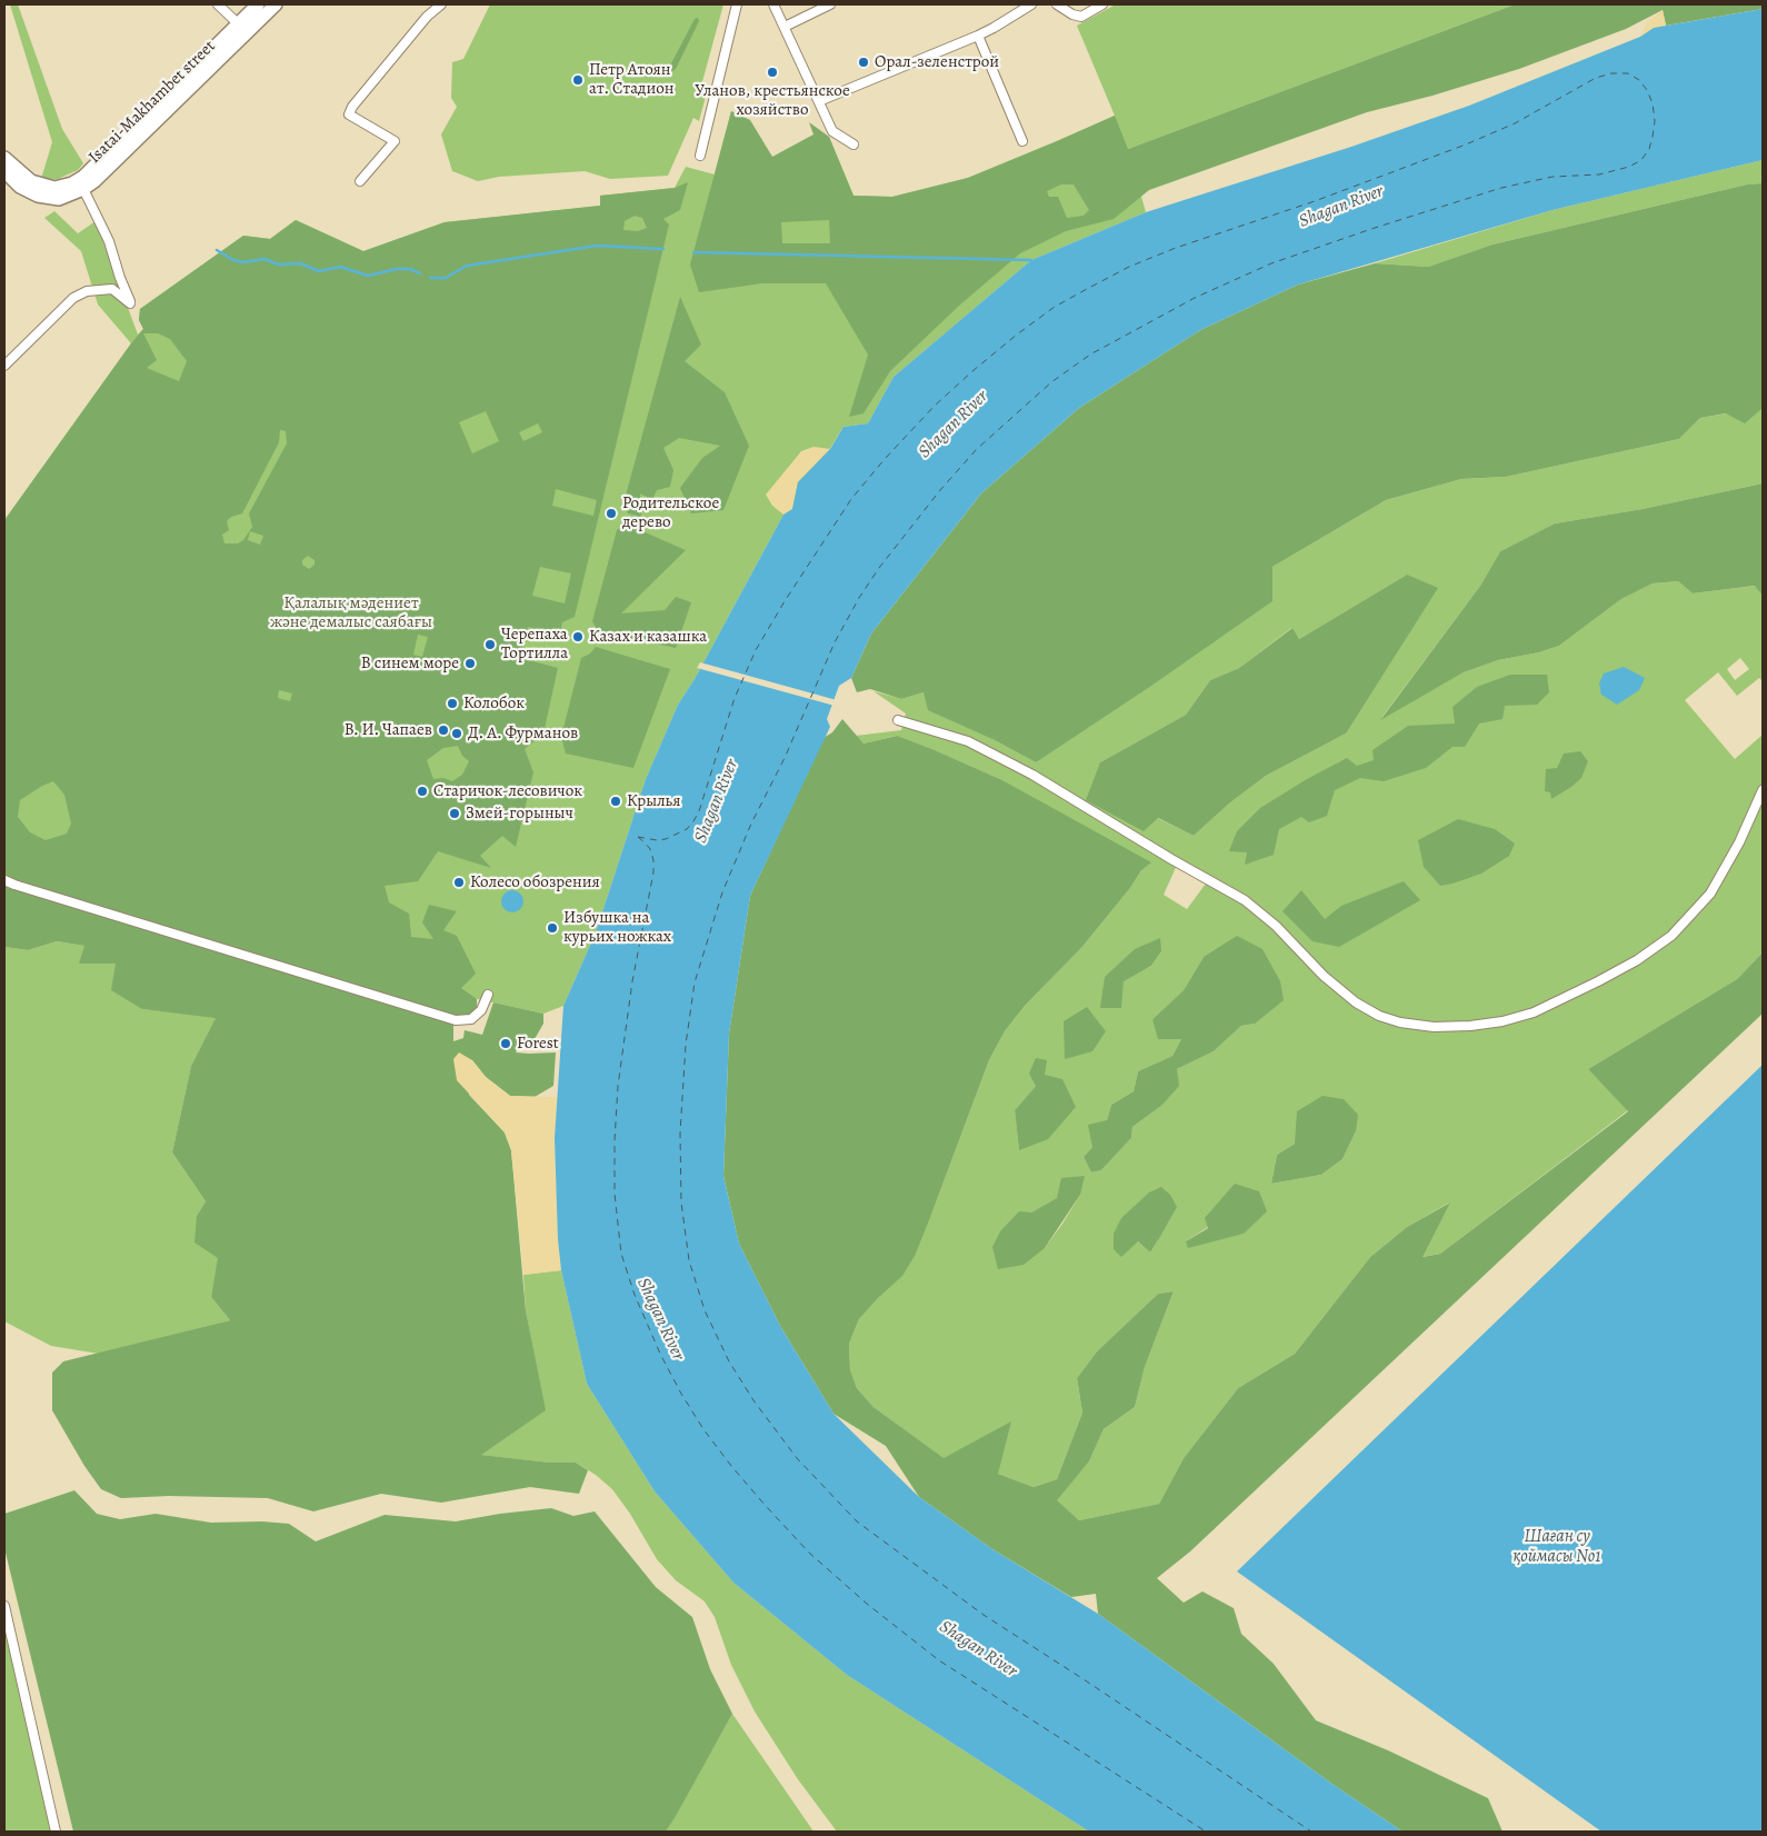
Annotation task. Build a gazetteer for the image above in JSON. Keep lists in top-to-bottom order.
{
  "streets": {
    "main road": ["Isatai-Makhambet street"]
  },
  "water": ["Shagan River", "Шаған су қоймасы No1"],
  "parks": ["Қалалық мәдениет және демалыс саябағы"],
  "places": [
    "Орал-зеленстрой",
    "Уланов, крестьянское хозяйство",
    "Петр Атоян ат. Стадион",
    "Родительское дерево",
    "Казах и казашка",
    "Черепаха Тортилла",
    "В синем море",
    "Колобок",
    "В. И. Чапаев",
    "Д. А. Фурманов",
    "Старичок-лесовичок",
    "Крылья",
    "Змей-горыныч",
    "Колесо обозрения",
    "Избушка на курьих ножках",
    "Forest"
  ]
}
